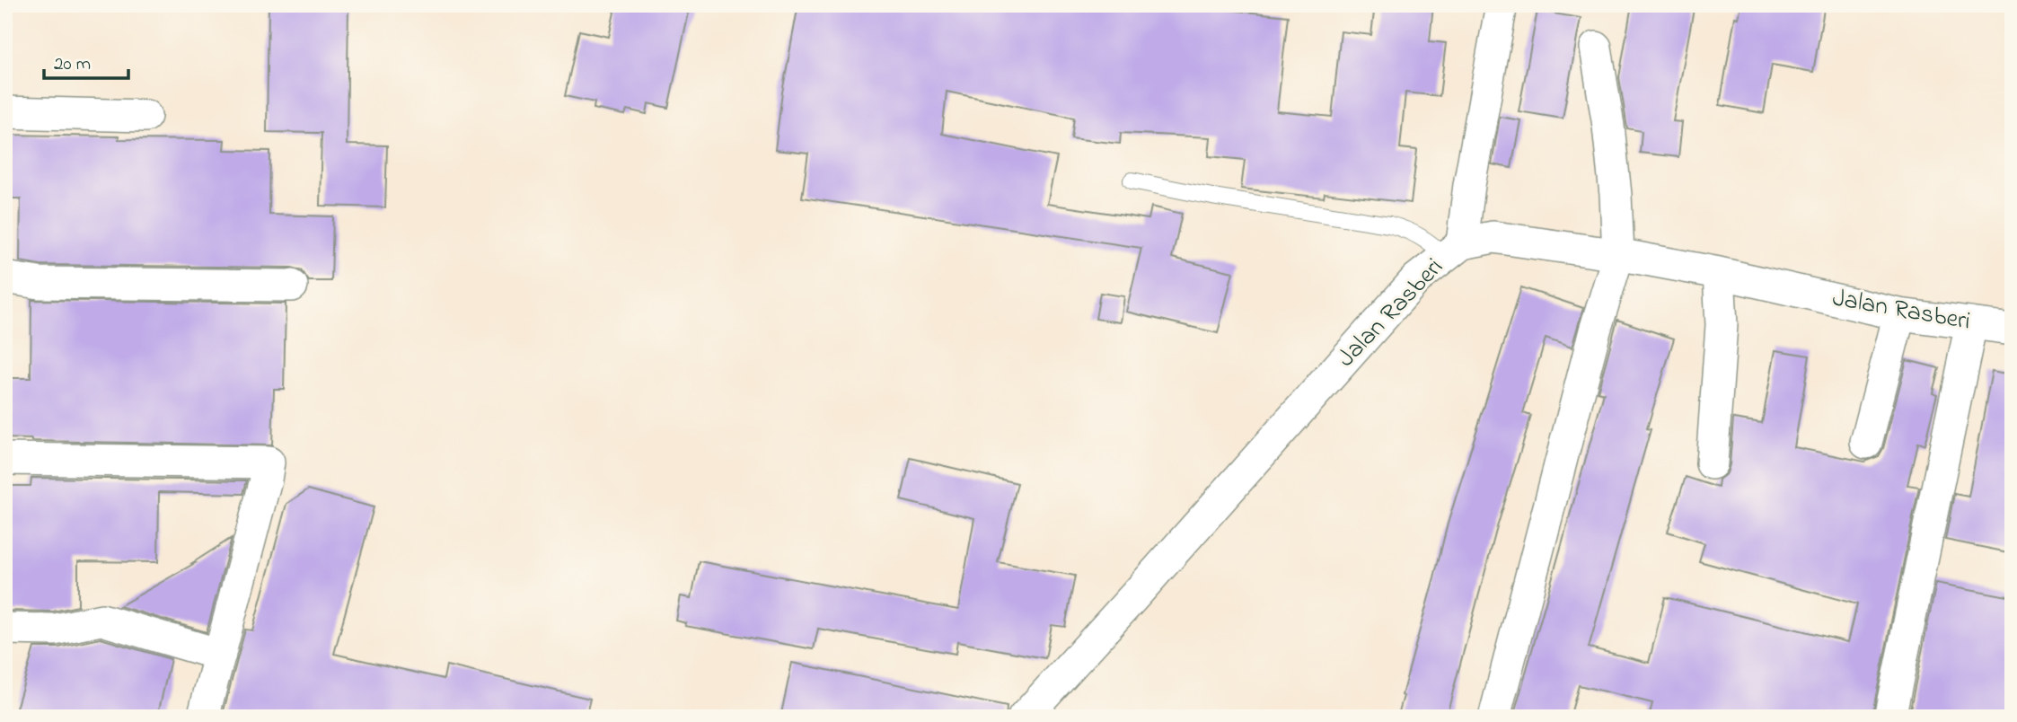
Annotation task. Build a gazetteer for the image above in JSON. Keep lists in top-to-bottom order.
{
  "streets": {
    "street": ["Jalan Rasberi"]
  },
  "scale_bar": "20 m"
}
